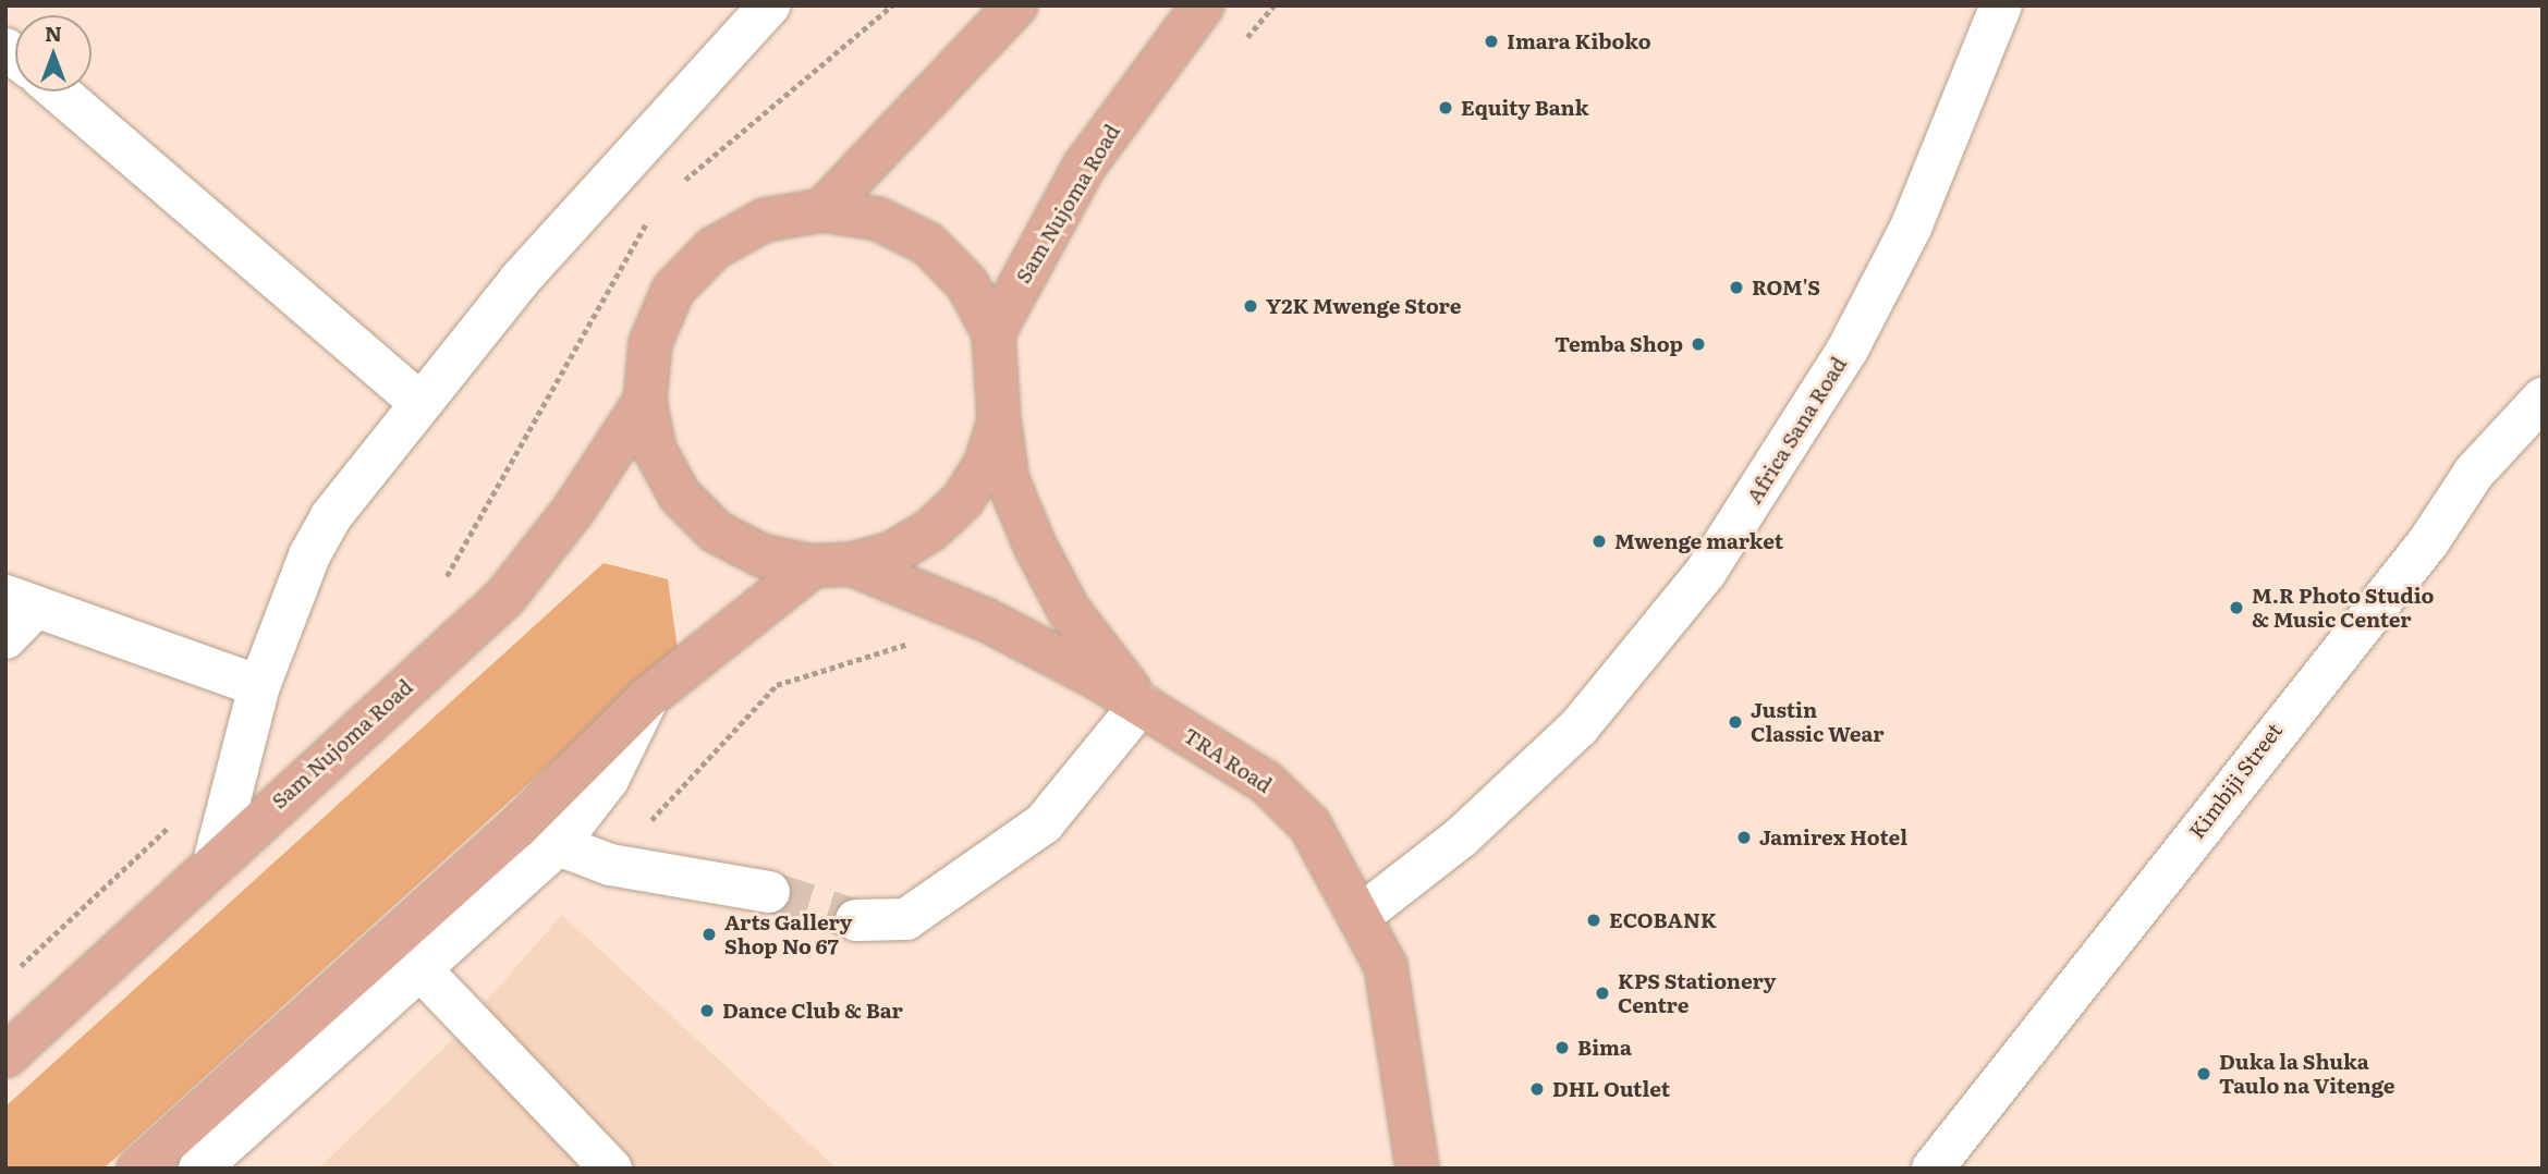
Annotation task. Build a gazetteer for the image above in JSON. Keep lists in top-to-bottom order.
{
  "streets": {
    "main road": ["Sam Nujoma Road", "TRA Road"],
    "street": ["Africa Sana Road", "Kimbiji Street"]
  },
  "crossings": [
    ["Sam Nujoma Road", "TRA Road"],
    ["Africa Sana Road", "TRA Road"]
  ],
  "places": [
    "Imara Kiboko",
    "Equity Bank",
    "ROM'S",
    "Y2K Mwenge Store",
    "Temba Shop",
    "Mwenge market",
    "M.R Photo Studio & Music Center",
    "Justin Classic Wear",
    "Jamirex Hotel",
    "ECOBANK",
    "Arts Gallery Shop No 67",
    "KPS Stationery Centre",
    "Dance Club & Bar",
    "Bima",
    "Duka la Shuka Taulo na Vitenge",
    "DHL Outlet"
  ],
  "north": "top"
}
